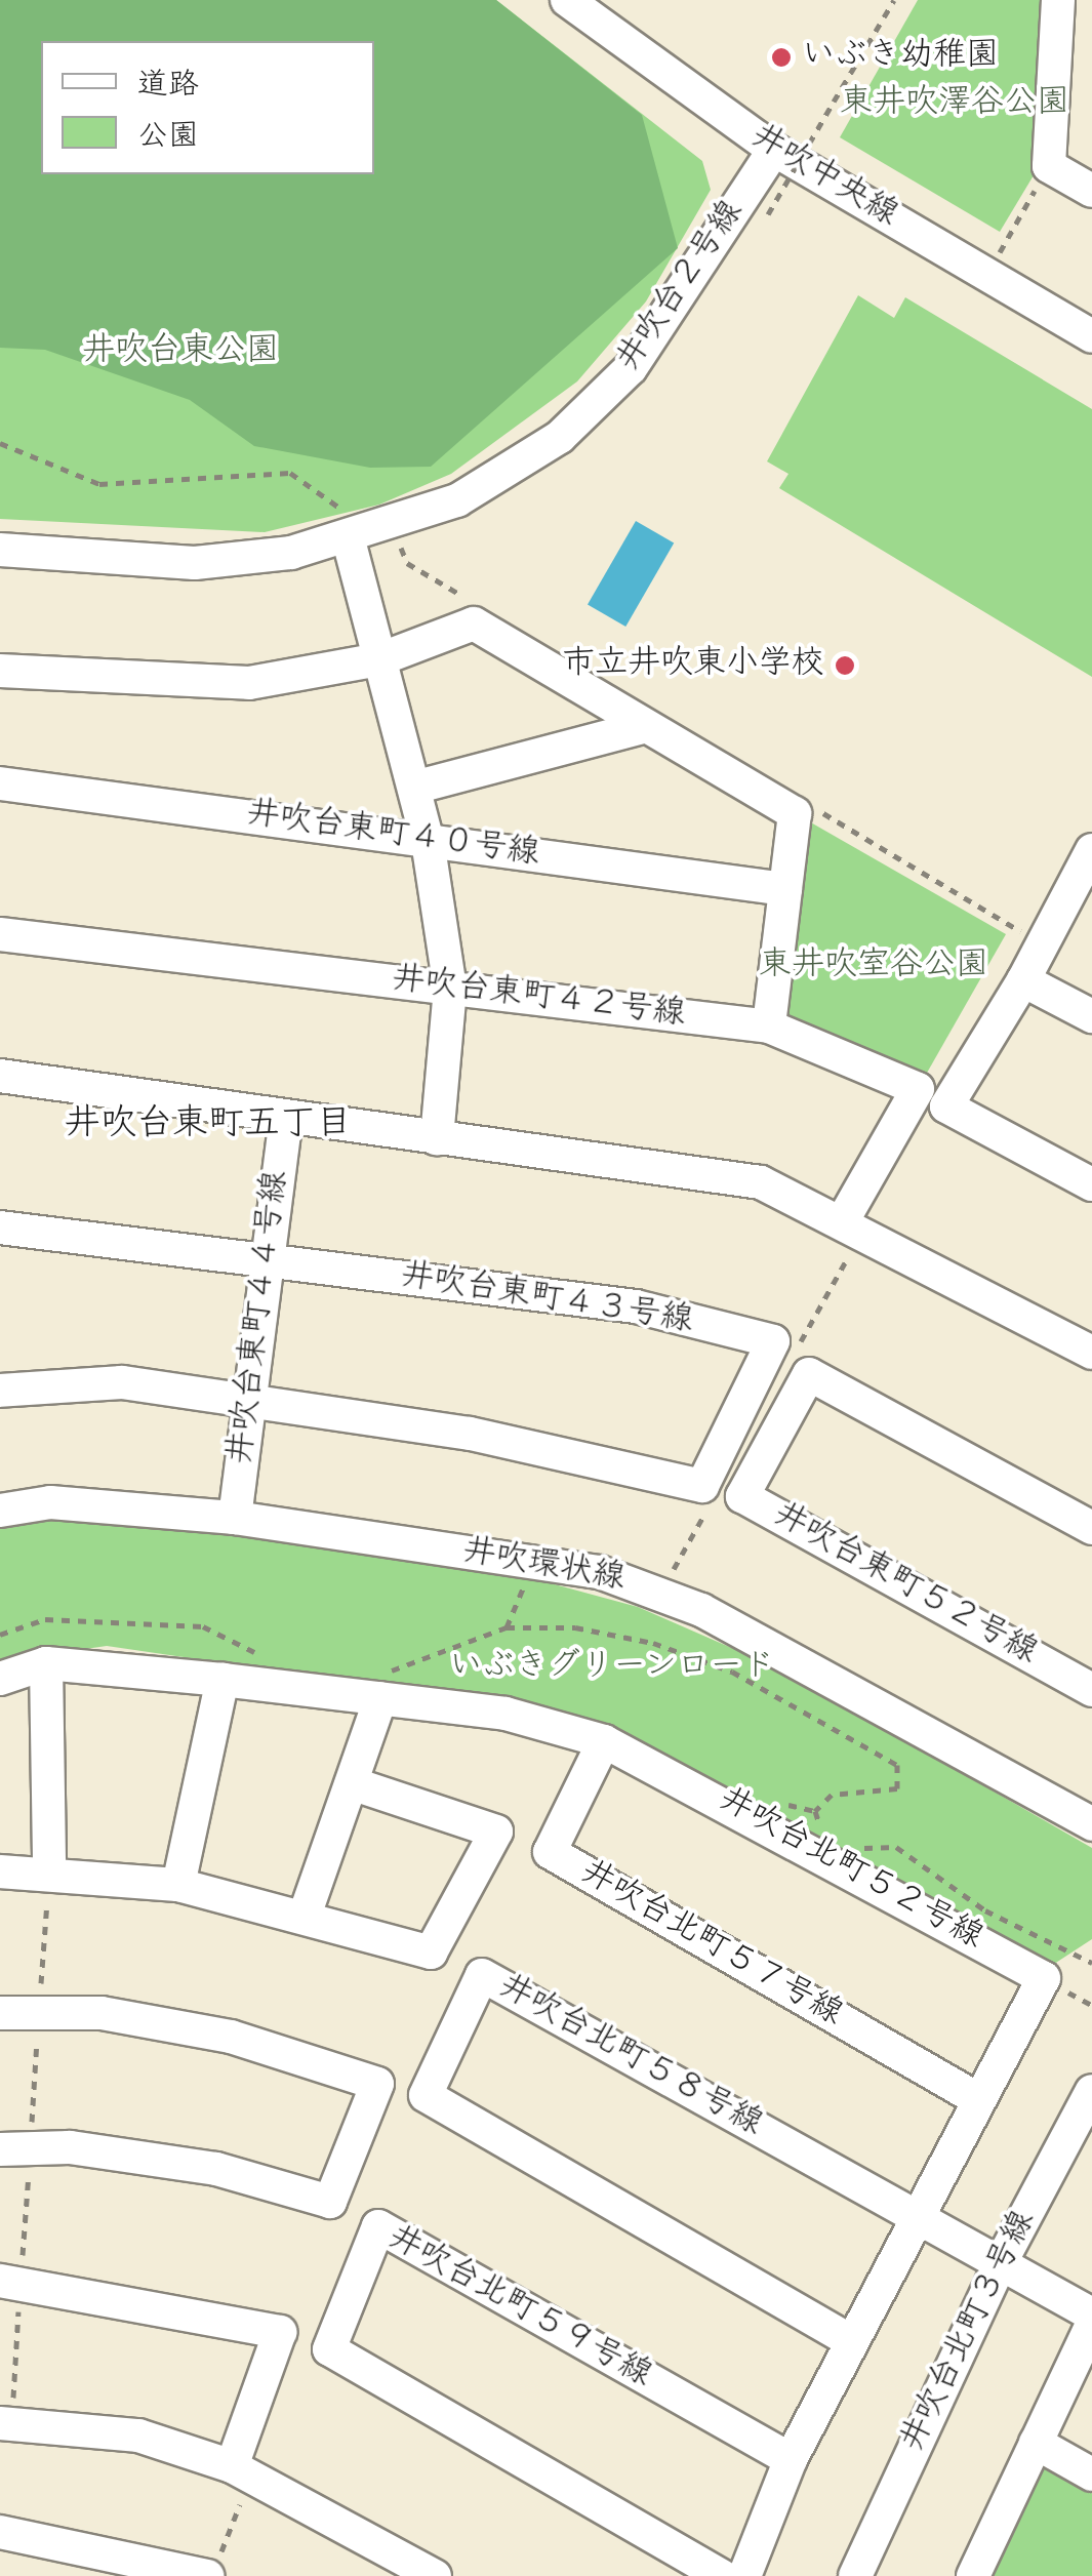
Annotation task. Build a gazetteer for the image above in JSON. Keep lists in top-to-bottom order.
{
  "streets": {
    "street": [
      "井吹中央線",
      "井吹台２号線",
      "井吹台東町４０号線",
      "井吹台東町４２号線",
      "井吹台東町４３号線",
      "井吹台東町４４号線",
      "井吹環状線",
      "井吹台東町５２号線",
      "井吹台北町５２号線",
      "井吹台北町５７号線",
      "井吹台北町５８号線",
      "井吹台北町５９号線",
      "井吹台北町３号線"
    ]
  },
  "crossings": [
    ["井吹中央線", "井吹台２号線"],
    ["井吹台東町４３号線", "井吹台東町４４号線"],
    ["井吹台東町４４号線", "井吹環状線"],
    ["井吹台北町５２号線", "井吹台北町５７号線"],
    ["井吹台北町５２号線", "井吹台北町５８号線"],
    ["井吹台北町５２号線", "井吹台北町５９号線"],
    ["井吹台北町５８号線", "井吹台北町３号線"]
  ],
  "districts": ["井吹台東町五丁目"],
  "parks": [
    "東井吹澤谷公園",
    "井吹台東公園",
    "東井吹室谷公園",
    "いぶきグリーンロード"
  ],
  "places": ["いぶき幼稚園", "市立井吹東小学校"],
  "legend": ["道路", "公園"]
}
